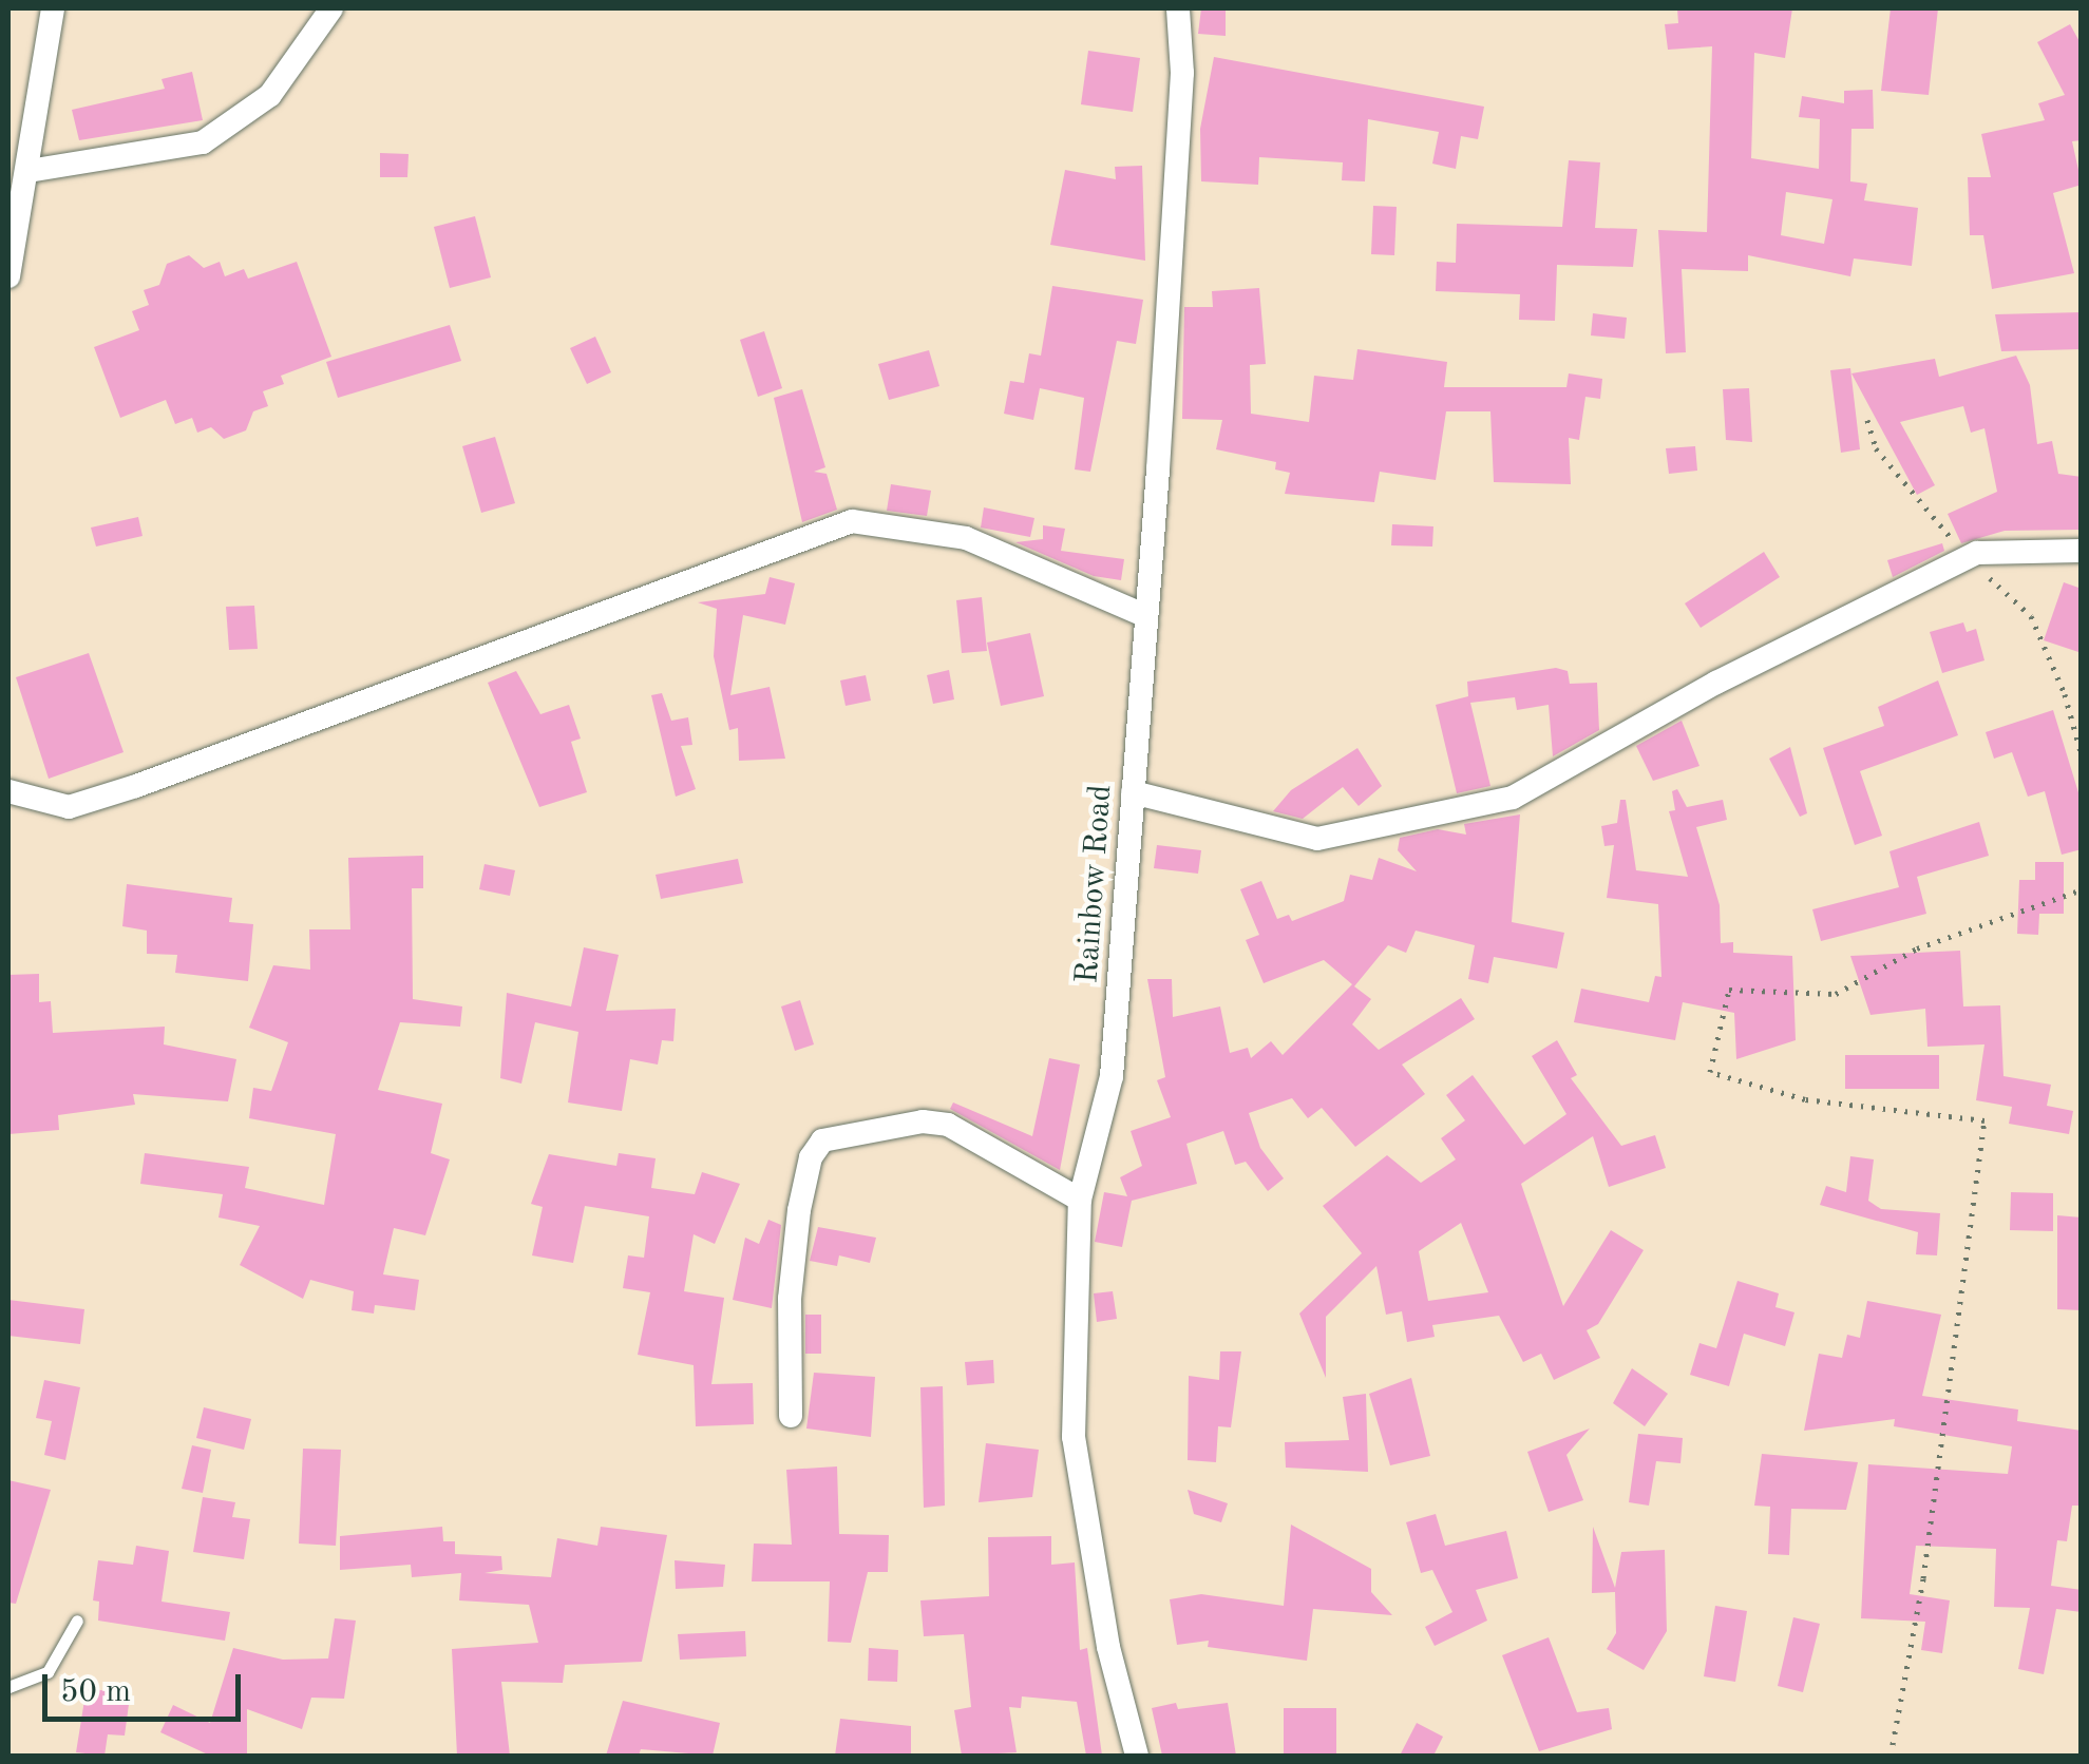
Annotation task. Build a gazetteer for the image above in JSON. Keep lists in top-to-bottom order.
{
  "streets": {
    "street": ["Rainbow Road"]
  },
  "scale_bar": "50 m"
}
